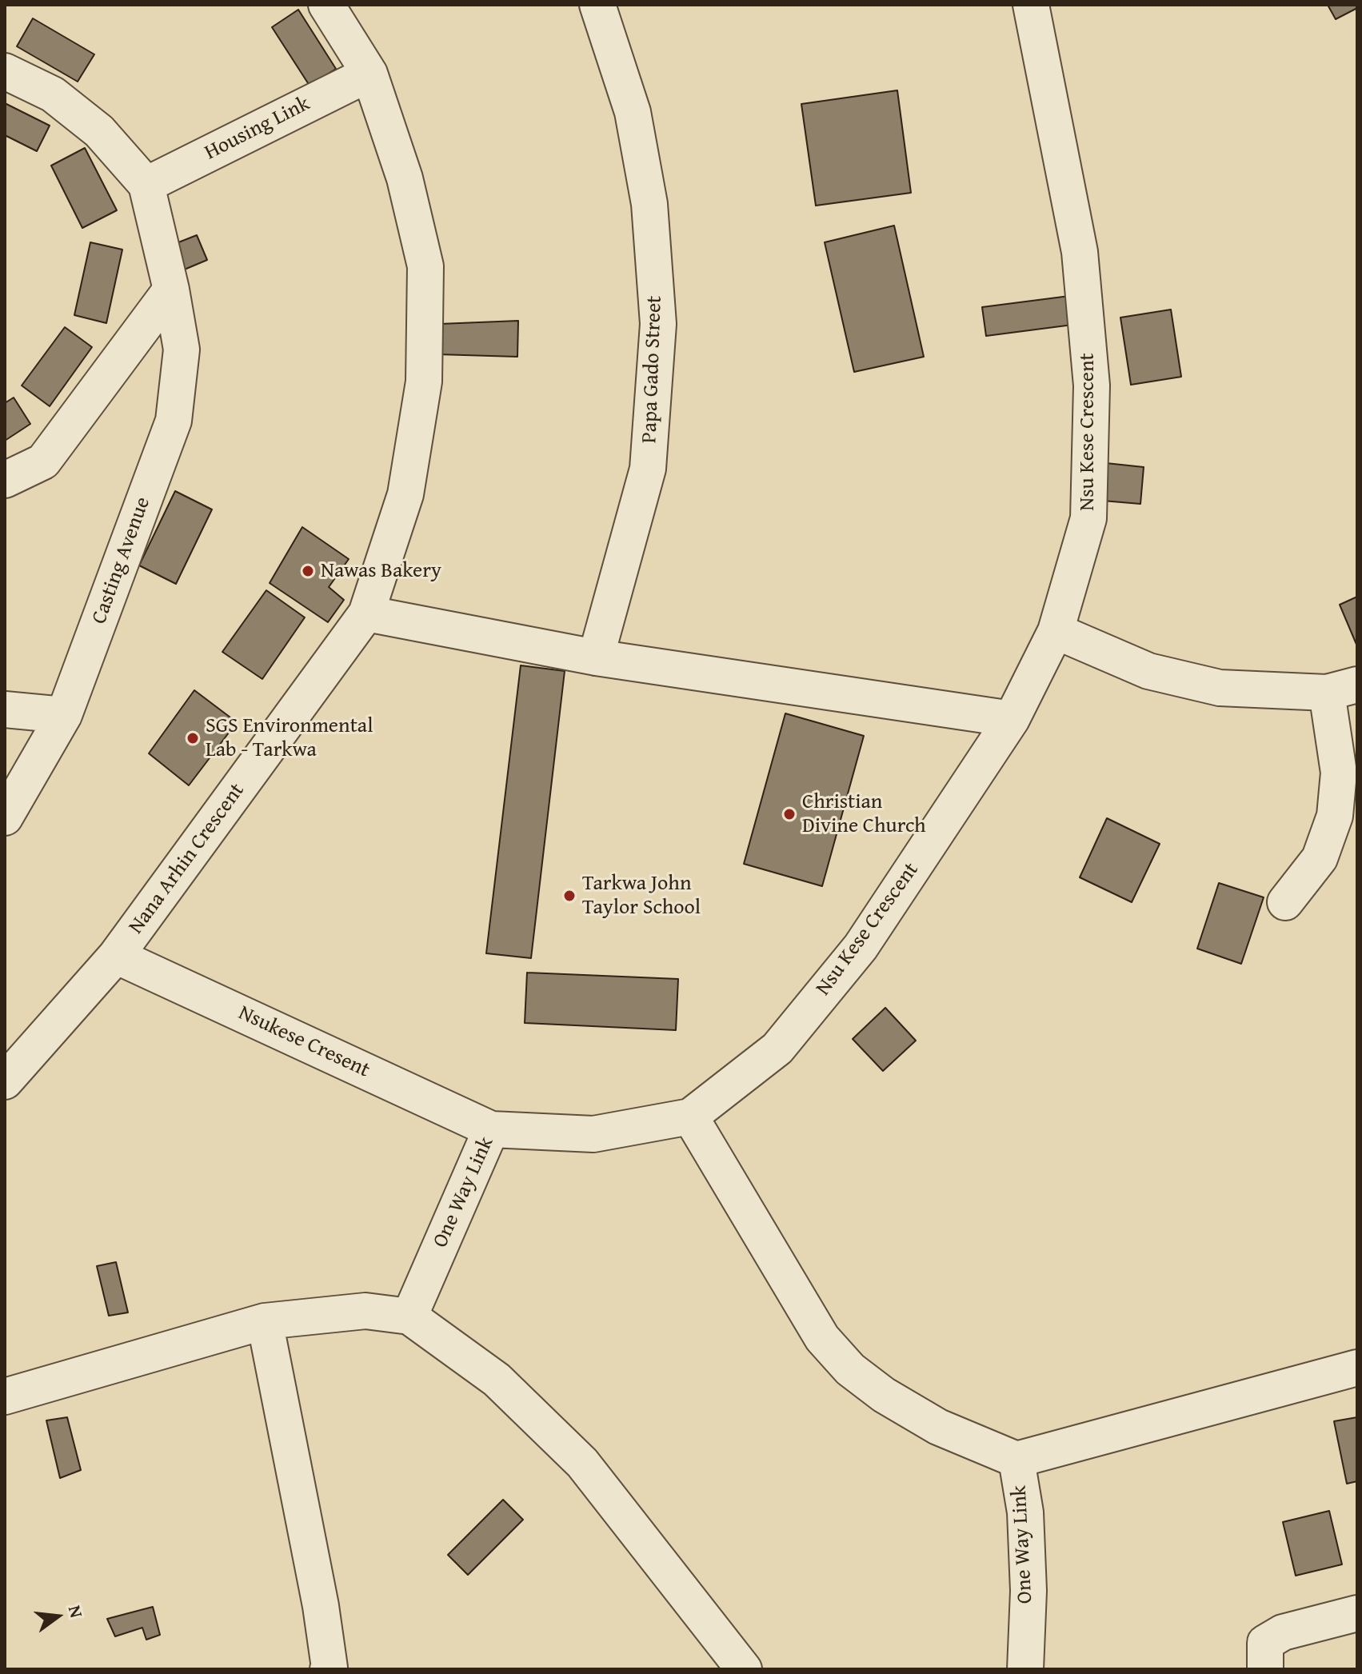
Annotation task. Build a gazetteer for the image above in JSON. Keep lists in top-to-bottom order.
{
  "streets": {
    "street": [
      "Housing Link",
      "Papa Gado Street",
      "Nsu Kese Crescent",
      "Casting Avenue",
      "Nana Arhin Crescent",
      "Nsukese Cresent",
      "One Way Link"
    ]
  },
  "crossings": [
    ["Housing Link", "Casting Avenue"],
    ["Housing Link", "Nana Arhin Crescent"],
    ["Nsu Kese Crescent", "One Way Link"],
    ["Nana Arhin Crescent", "Nsukese Cresent"],
    ["Nsukese Cresent", "One Way Link"]
  ],
  "places": [
    "Nawas Bakery",
    "SGS Environmental Lab - Tarkwa",
    "Christian Divine Church",
    "Tarkwa John Taylor School"
  ],
  "north": "right"
}
